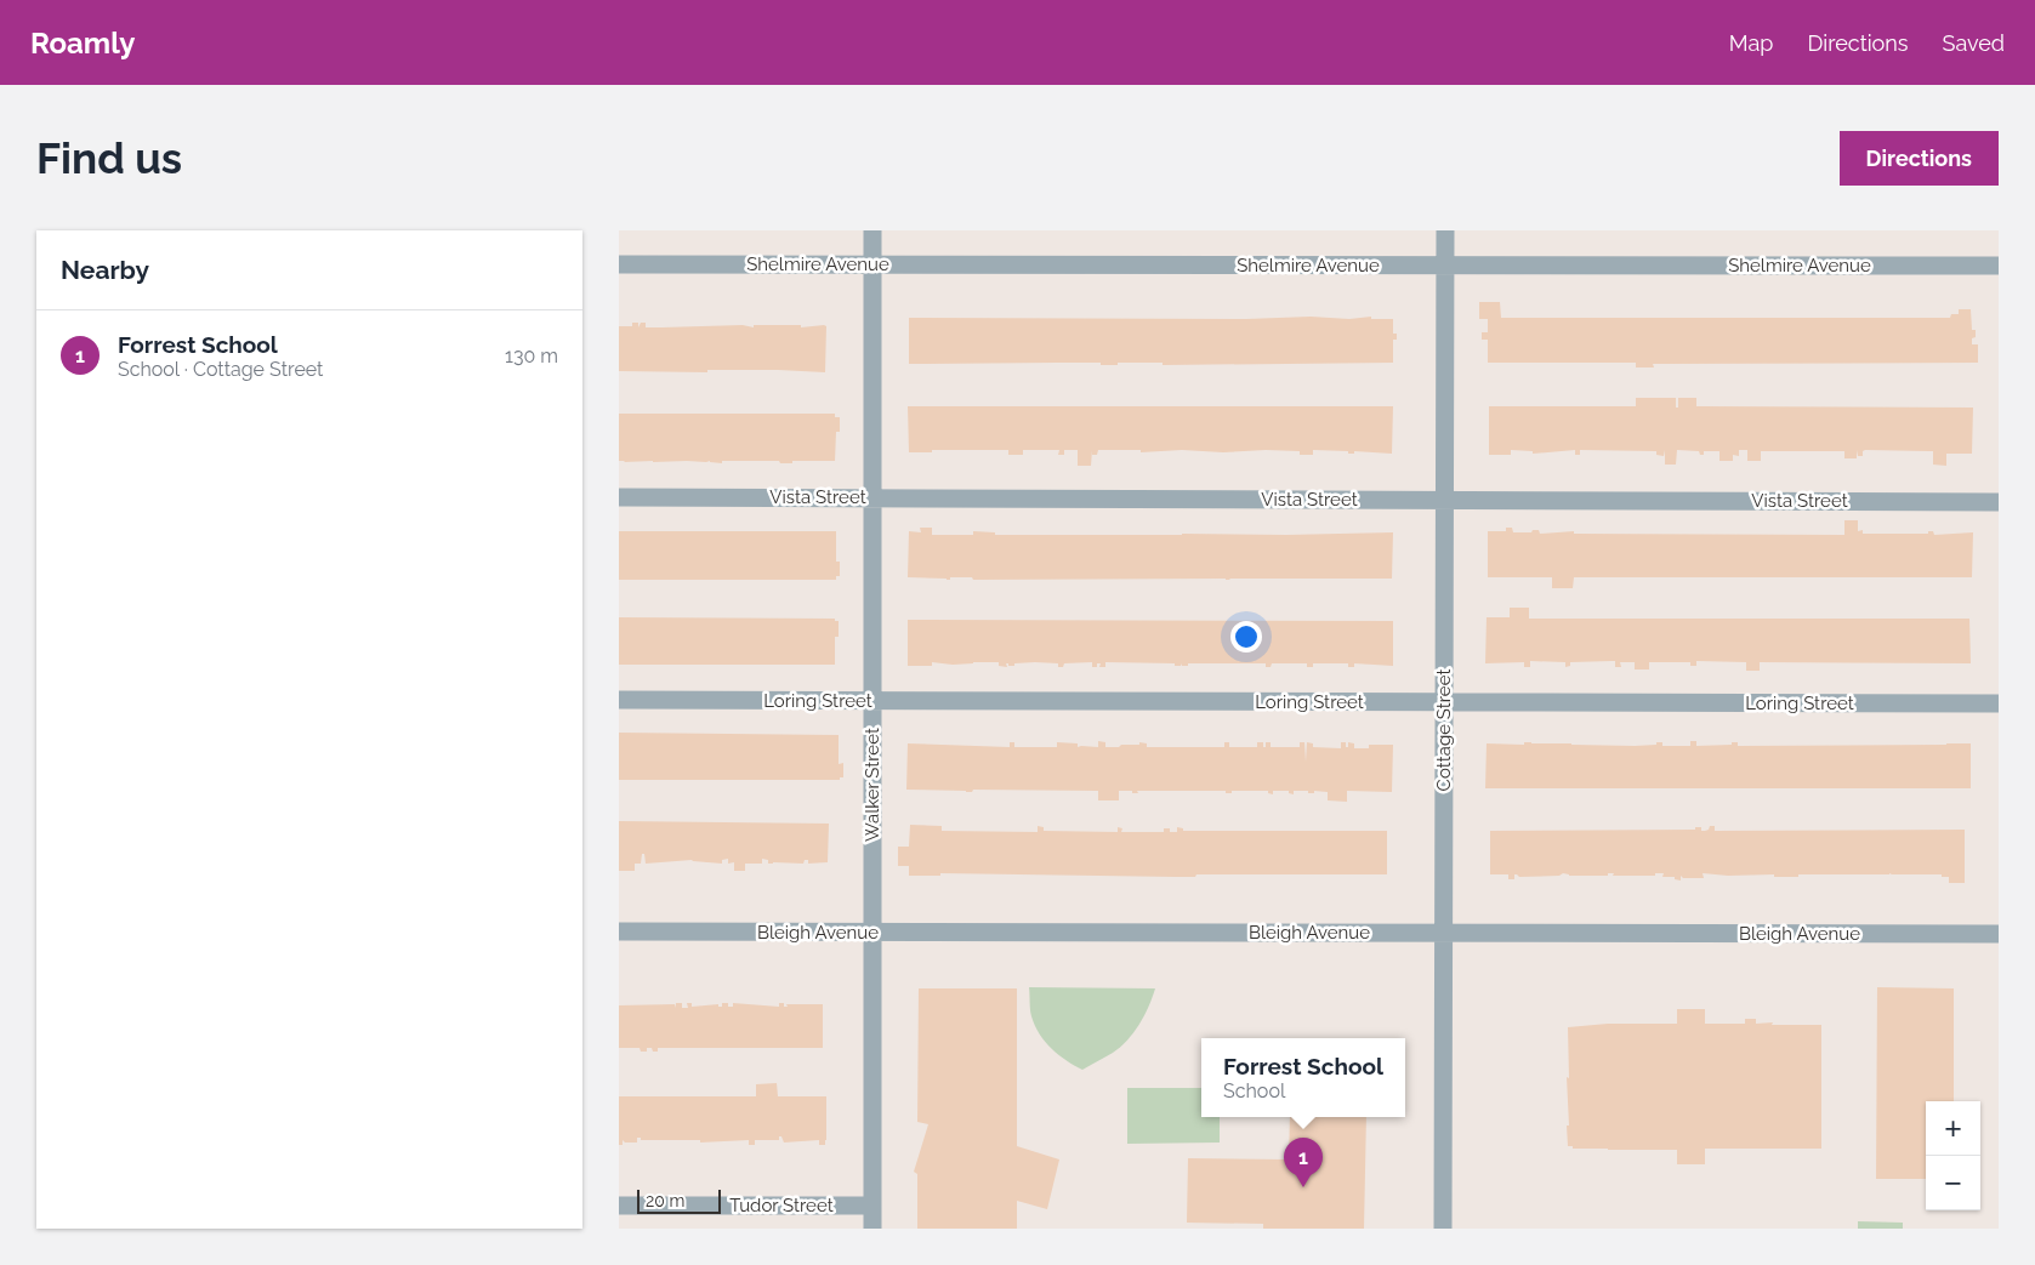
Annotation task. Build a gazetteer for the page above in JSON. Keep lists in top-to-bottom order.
{
  "streets": {
    "street": [
      "Shelmire Avenue",
      "Vista Street",
      "Loring Street",
      "Cottage Street",
      "Walker Street",
      "Bleigh Avenue",
      "Tudor Street"
    ]
  },
  "crossings": [
    ["Shelmire Avenue", "Cottage Street"],
    ["Shelmire Avenue", "Walker Street"],
    ["Vista Street", "Cottage Street"],
    ["Vista Street", "Walker Street"],
    ["Loring Street", "Cottage Street"],
    ["Loring Street", "Walker Street"],
    ["Cottage Street", "Bleigh Avenue"],
    ["Walker Street", "Bleigh Avenue"],
    ["Walker Street", "Tudor Street"]
  ],
  "scale_bar": "20 m",
  "page": {
    "header": "Roamly",
    "nav": ["Map", "Directions", "Saved"],
    "buttons": "Directions",
    "title": "Find us",
    "heading": "Nearby",
    "list": [
      {
        "mark": "1",
        "name": "Forrest School",
        "note": "School · Cottage Street",
        "value": "130 m"
      }
    ],
    "popup": ["Forrest School", "School"],
    "map_buttons": ["+", "−"],
    "pins": "1",
    "scale": "20 m"
  }
}
